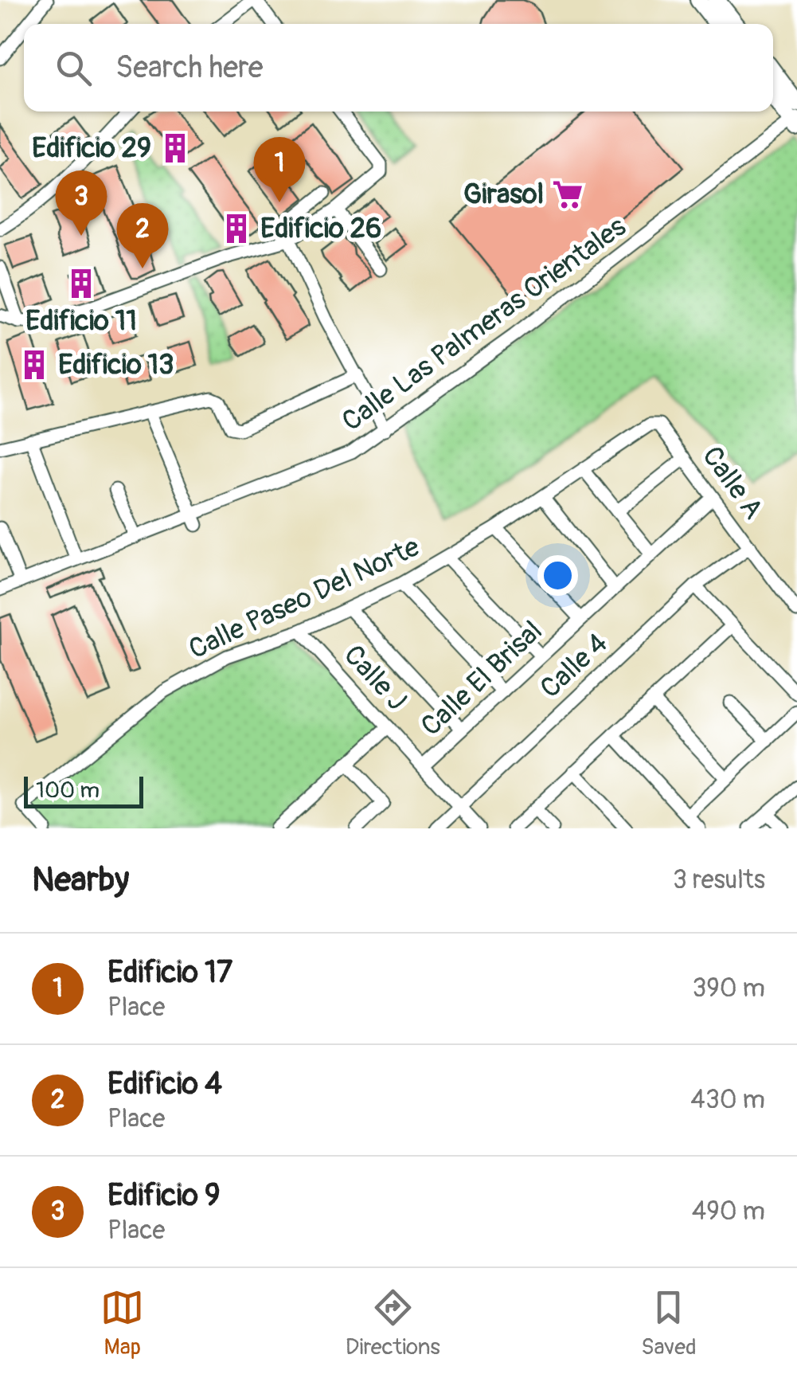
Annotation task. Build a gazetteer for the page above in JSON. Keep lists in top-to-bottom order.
{
  "streets": {
    "street": [
      "Calle Las Palmeras Orientales",
      "Calle A",
      "Calle Paseo Del Norte",
      "Calle 4",
      "Calle J",
      "Calle El Brisal"
    ]
  },
  "crossings": [
    ["Calle A", "Calle Paseo Del Norte"],
    ["Calle A", "Calle 4"],
    ["Calle A", "Calle El Brisal"],
    ["Calle Paseo Del Norte", "Calle 4"],
    ["Calle Paseo Del Norte", "Calle J"],
    ["Calle 4", "Calle J"],
    ["Calle 4", "Calle El Brisal"],
    ["Calle J", "Calle El Brisal"]
  ],
  "places": {
    "building": [
      "Edificio 29",
      "Edificio 26",
      "Edificio 11",
      "Edificio 13"
    ],
    "supermarket": ["Girasol"]
  },
  "scale_bar": "100 m",
  "page": {
    "search": "Search here",
    "pins": ["1", "3", "2"],
    "scale": "100 m",
    "heading": ["Nearby", "3 results"],
    "list": [
      {
        "mark": "1",
        "name": "Edificio 17",
        "note": "Place",
        "value": "390 m"
      },
      {
        "mark": "2",
        "name": "Edificio 4",
        "note": "Place",
        "value": "430 m"
      },
      {
        "mark": "3",
        "name": "Edificio 9",
        "note": "Place",
        "value": "490 m"
      }
    ],
    "nav": ["Map", "Directions", "Saved"]
  }
}
